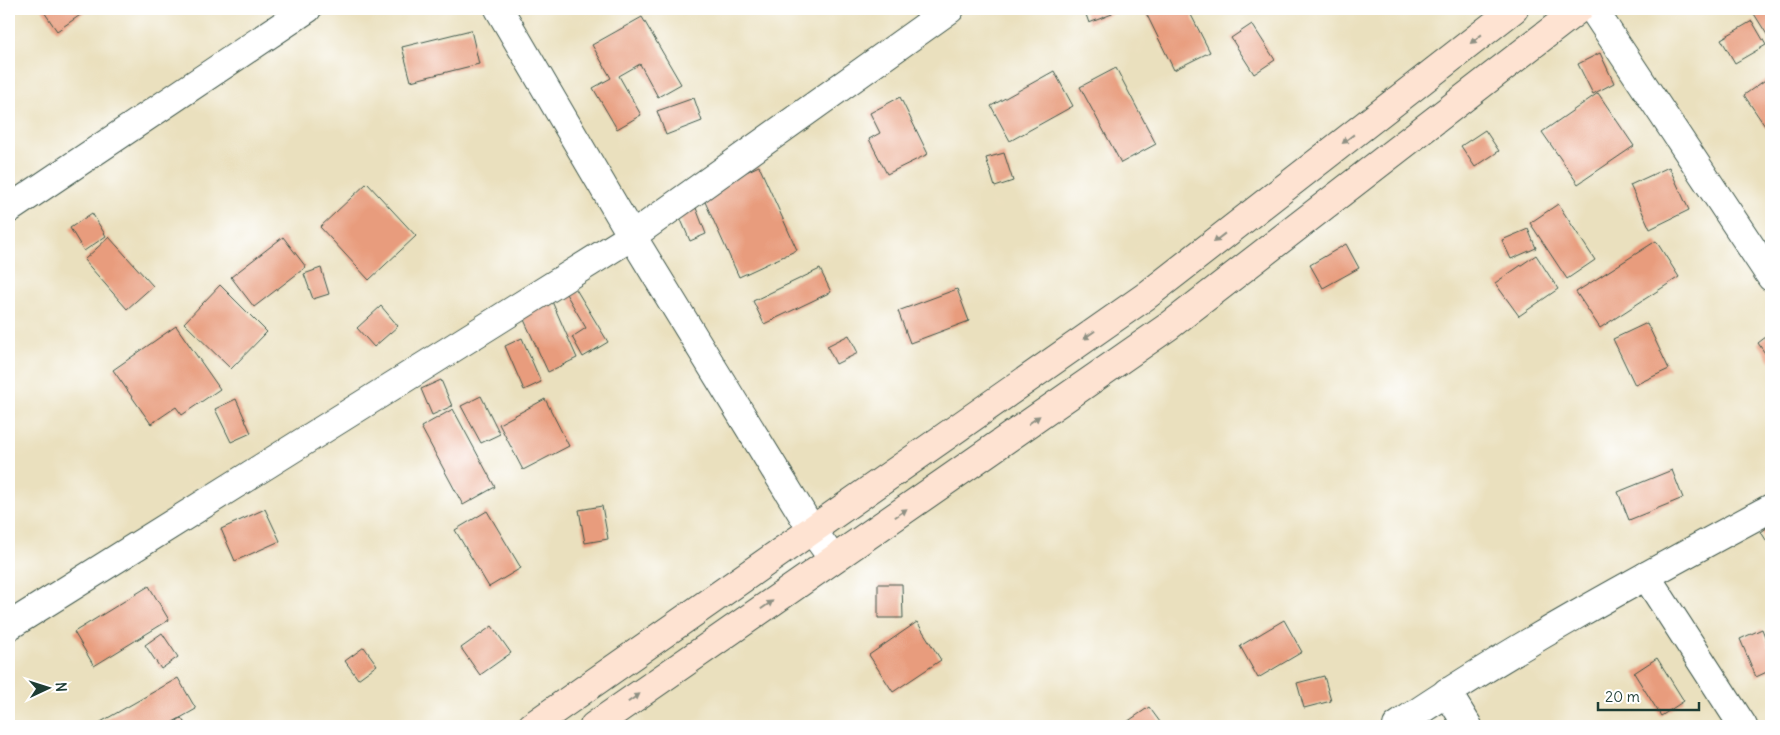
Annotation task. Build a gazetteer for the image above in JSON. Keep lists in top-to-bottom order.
{
  "scale_bar": "20 m",
  "north": "right"
}
